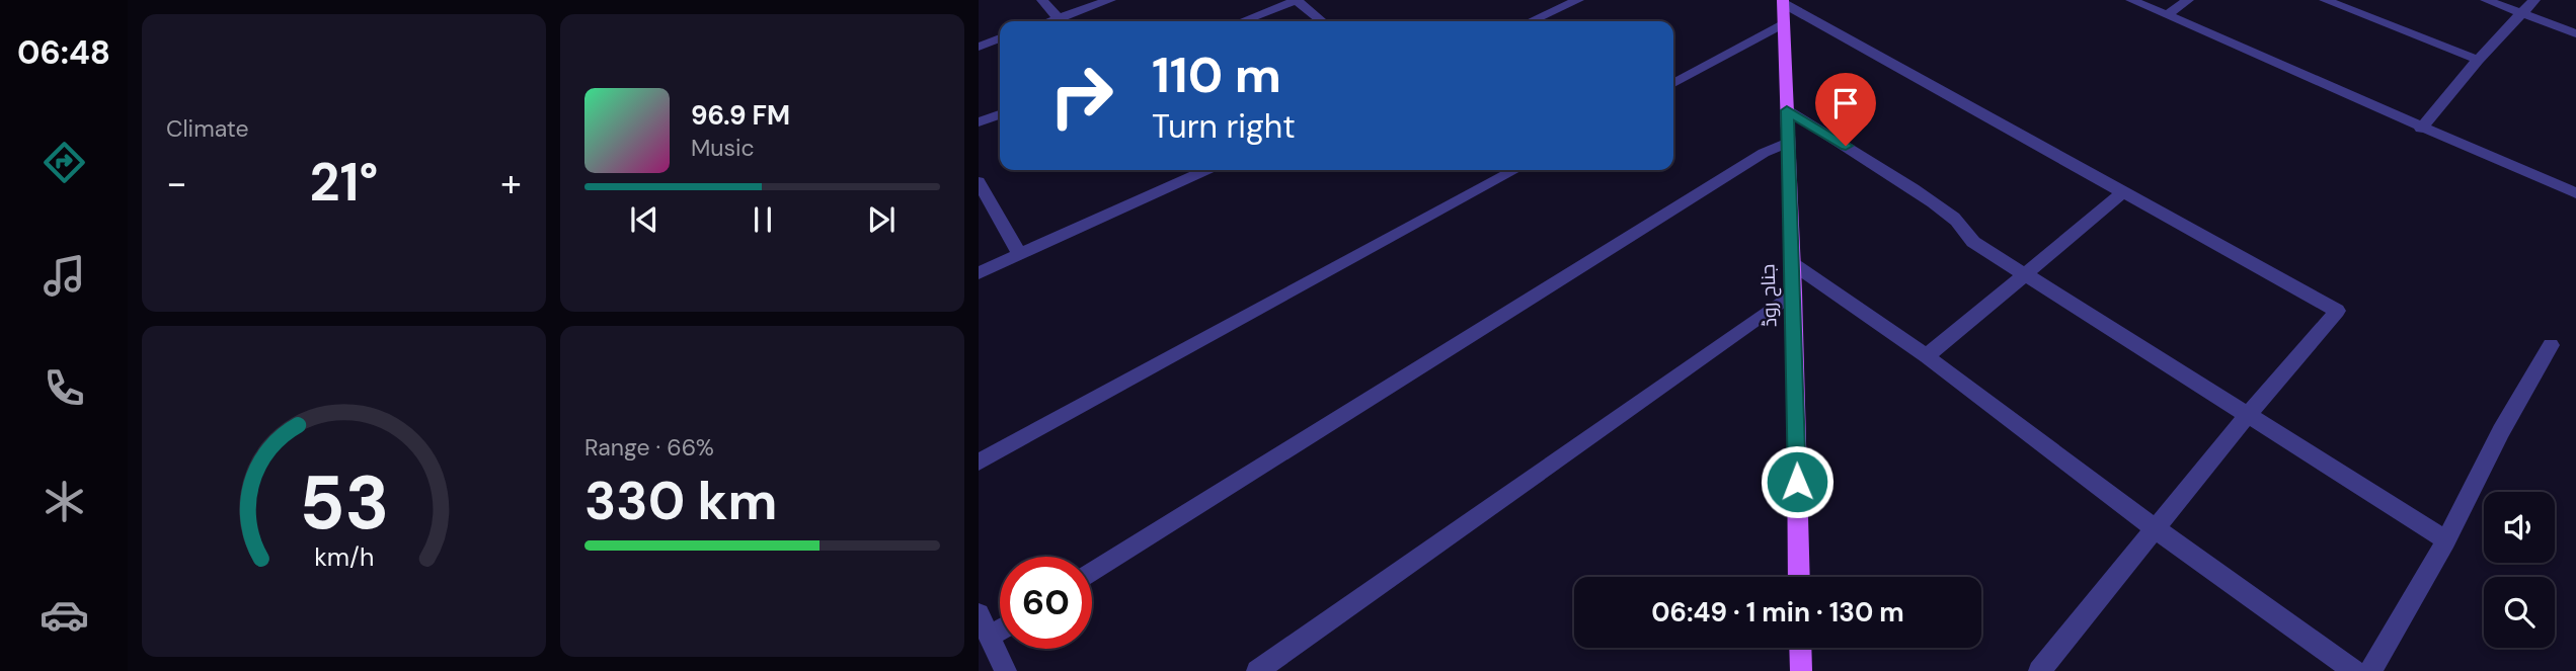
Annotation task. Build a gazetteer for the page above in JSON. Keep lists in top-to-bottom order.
{
  "streets": {
    "main road": ["جناح روڈ"]
  },
  "page": {
    "tabs": "06:48",
    "tile": [
      "Climate",
      ["Range · 66%", "330 km"]
    ],
    "turn": ["110 m", "Turn right"],
    "song": ["96.9 FM", "Music"],
    "heat": ["−", "21°", "+"],
    "limit": "60",
    "trip": "06:49 · 1 min · 130 m",
    "gauge": ["53", "km/h"]
  }
}
